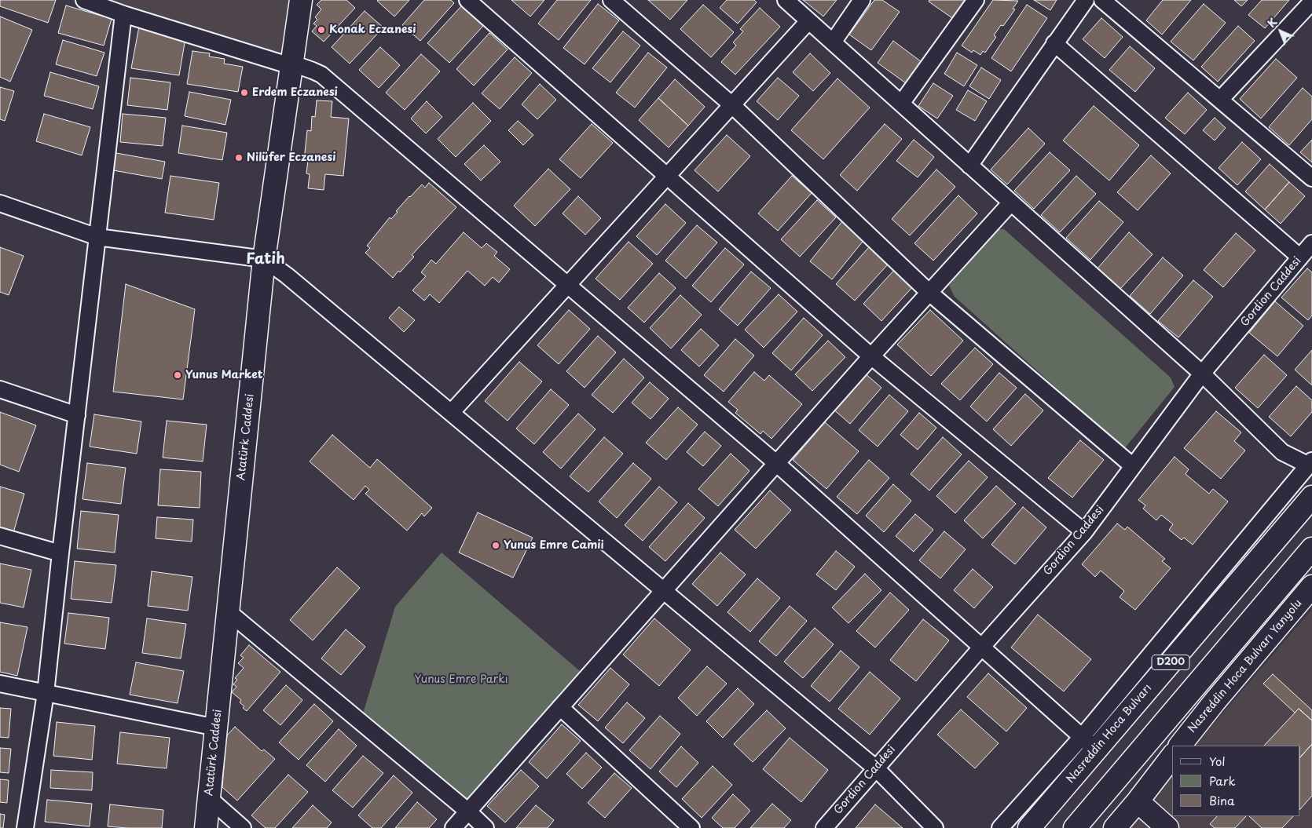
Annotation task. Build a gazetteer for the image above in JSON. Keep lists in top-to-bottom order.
{
  "streets": {
    "main road": [
      "Atatürk Caddesi",
      "D200",
      "Nasreddin Hoca Bulvarı Yanyolu",
      "Nasreddin Hoca Bulvarı"
    ],
    "street": ["Gordion Caddesi"]
  },
  "districts": ["Fatih"],
  "parks": ["Yunus Emre Parkı"],
  "places": [
    "Konak Eczanesi",
    "Erdem Eczanesi",
    "Nilüfer Eczanesi",
    "Yunus Market",
    "Yunus Emre Camii"
  ],
  "legend": ["Yol", "Park", "Bina"],
  "north": "top left"
}
